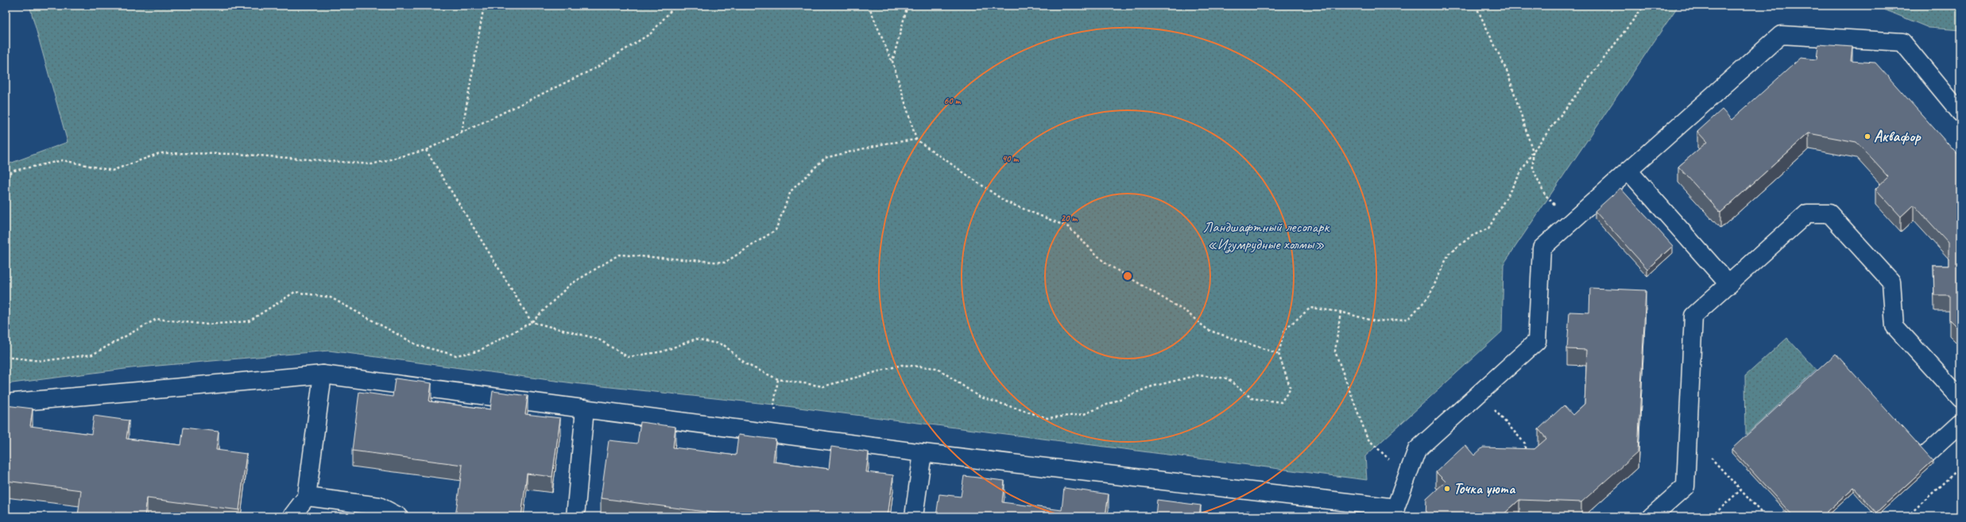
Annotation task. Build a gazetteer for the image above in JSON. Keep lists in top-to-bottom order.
{
  "parks": ["Ландшафтный лесопарк «Изумрудные холмы»"],
  "places": ["Аквафор", "Точка уюта"],
  "rings": ["60 m", "40 m", "20 m"]
}
